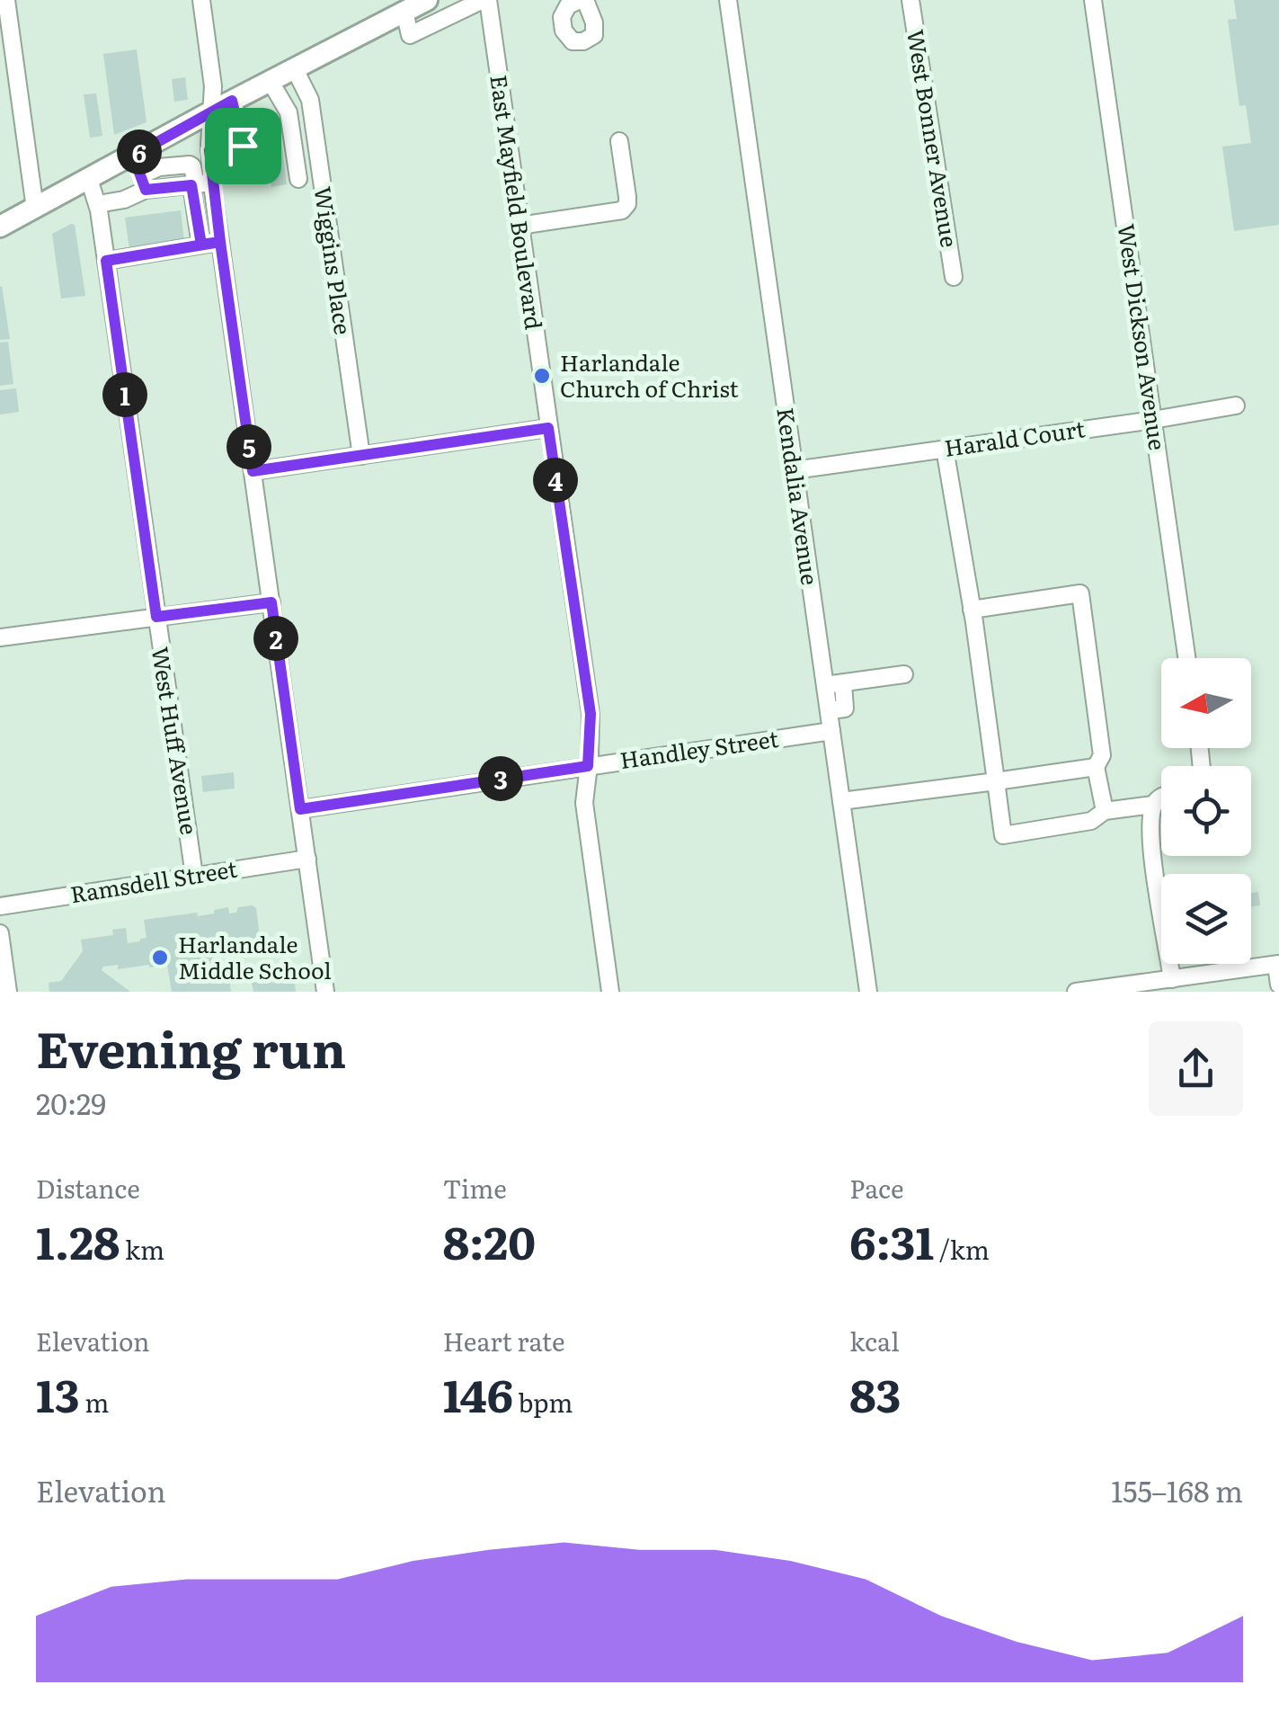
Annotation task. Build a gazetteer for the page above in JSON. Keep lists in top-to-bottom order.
{
  "streets": {
    "street": [
      "West Bonner Avenue",
      "East Mayfield Boulevard",
      "Wiggins Place",
      "West Dickson Avenue",
      "Harald Court",
      "Kendalia Avenue",
      "West Huff Avenue",
      "Handley Street",
      "Ramsdell Street"
    ]
  },
  "crossings": [
    ["East Mayfield Boulevard", "Handley Street"],
    ["West Dickson Avenue", "Harald Court"],
    ["Harald Court", "Kendalia Avenue"],
    ["Kendalia Avenue", "Handley Street"],
    ["West Huff Avenue", "Ramsdell Street"]
  ],
  "places": ["Harlandale Church of Christ", "Harlandale Middle School"],
  "north": "left",
  "page": {
    "pins": [
      "6",
      "1",
      "5",
      "4",
      "2",
      "3"
    ],
    "heading": ["Evening run", "20:29"],
    "stats": [
      ["Distance", "1.28 km"],
      ["Time", "8:20"],
      ["Pace", "6:31 /km"],
      ["Elevation", "13 m"],
      ["Heart rate", "146 bpm"],
      ["kcal", "83"]
    ],
    "chart": ["Elevation", "155–168 m"]
  }
}
